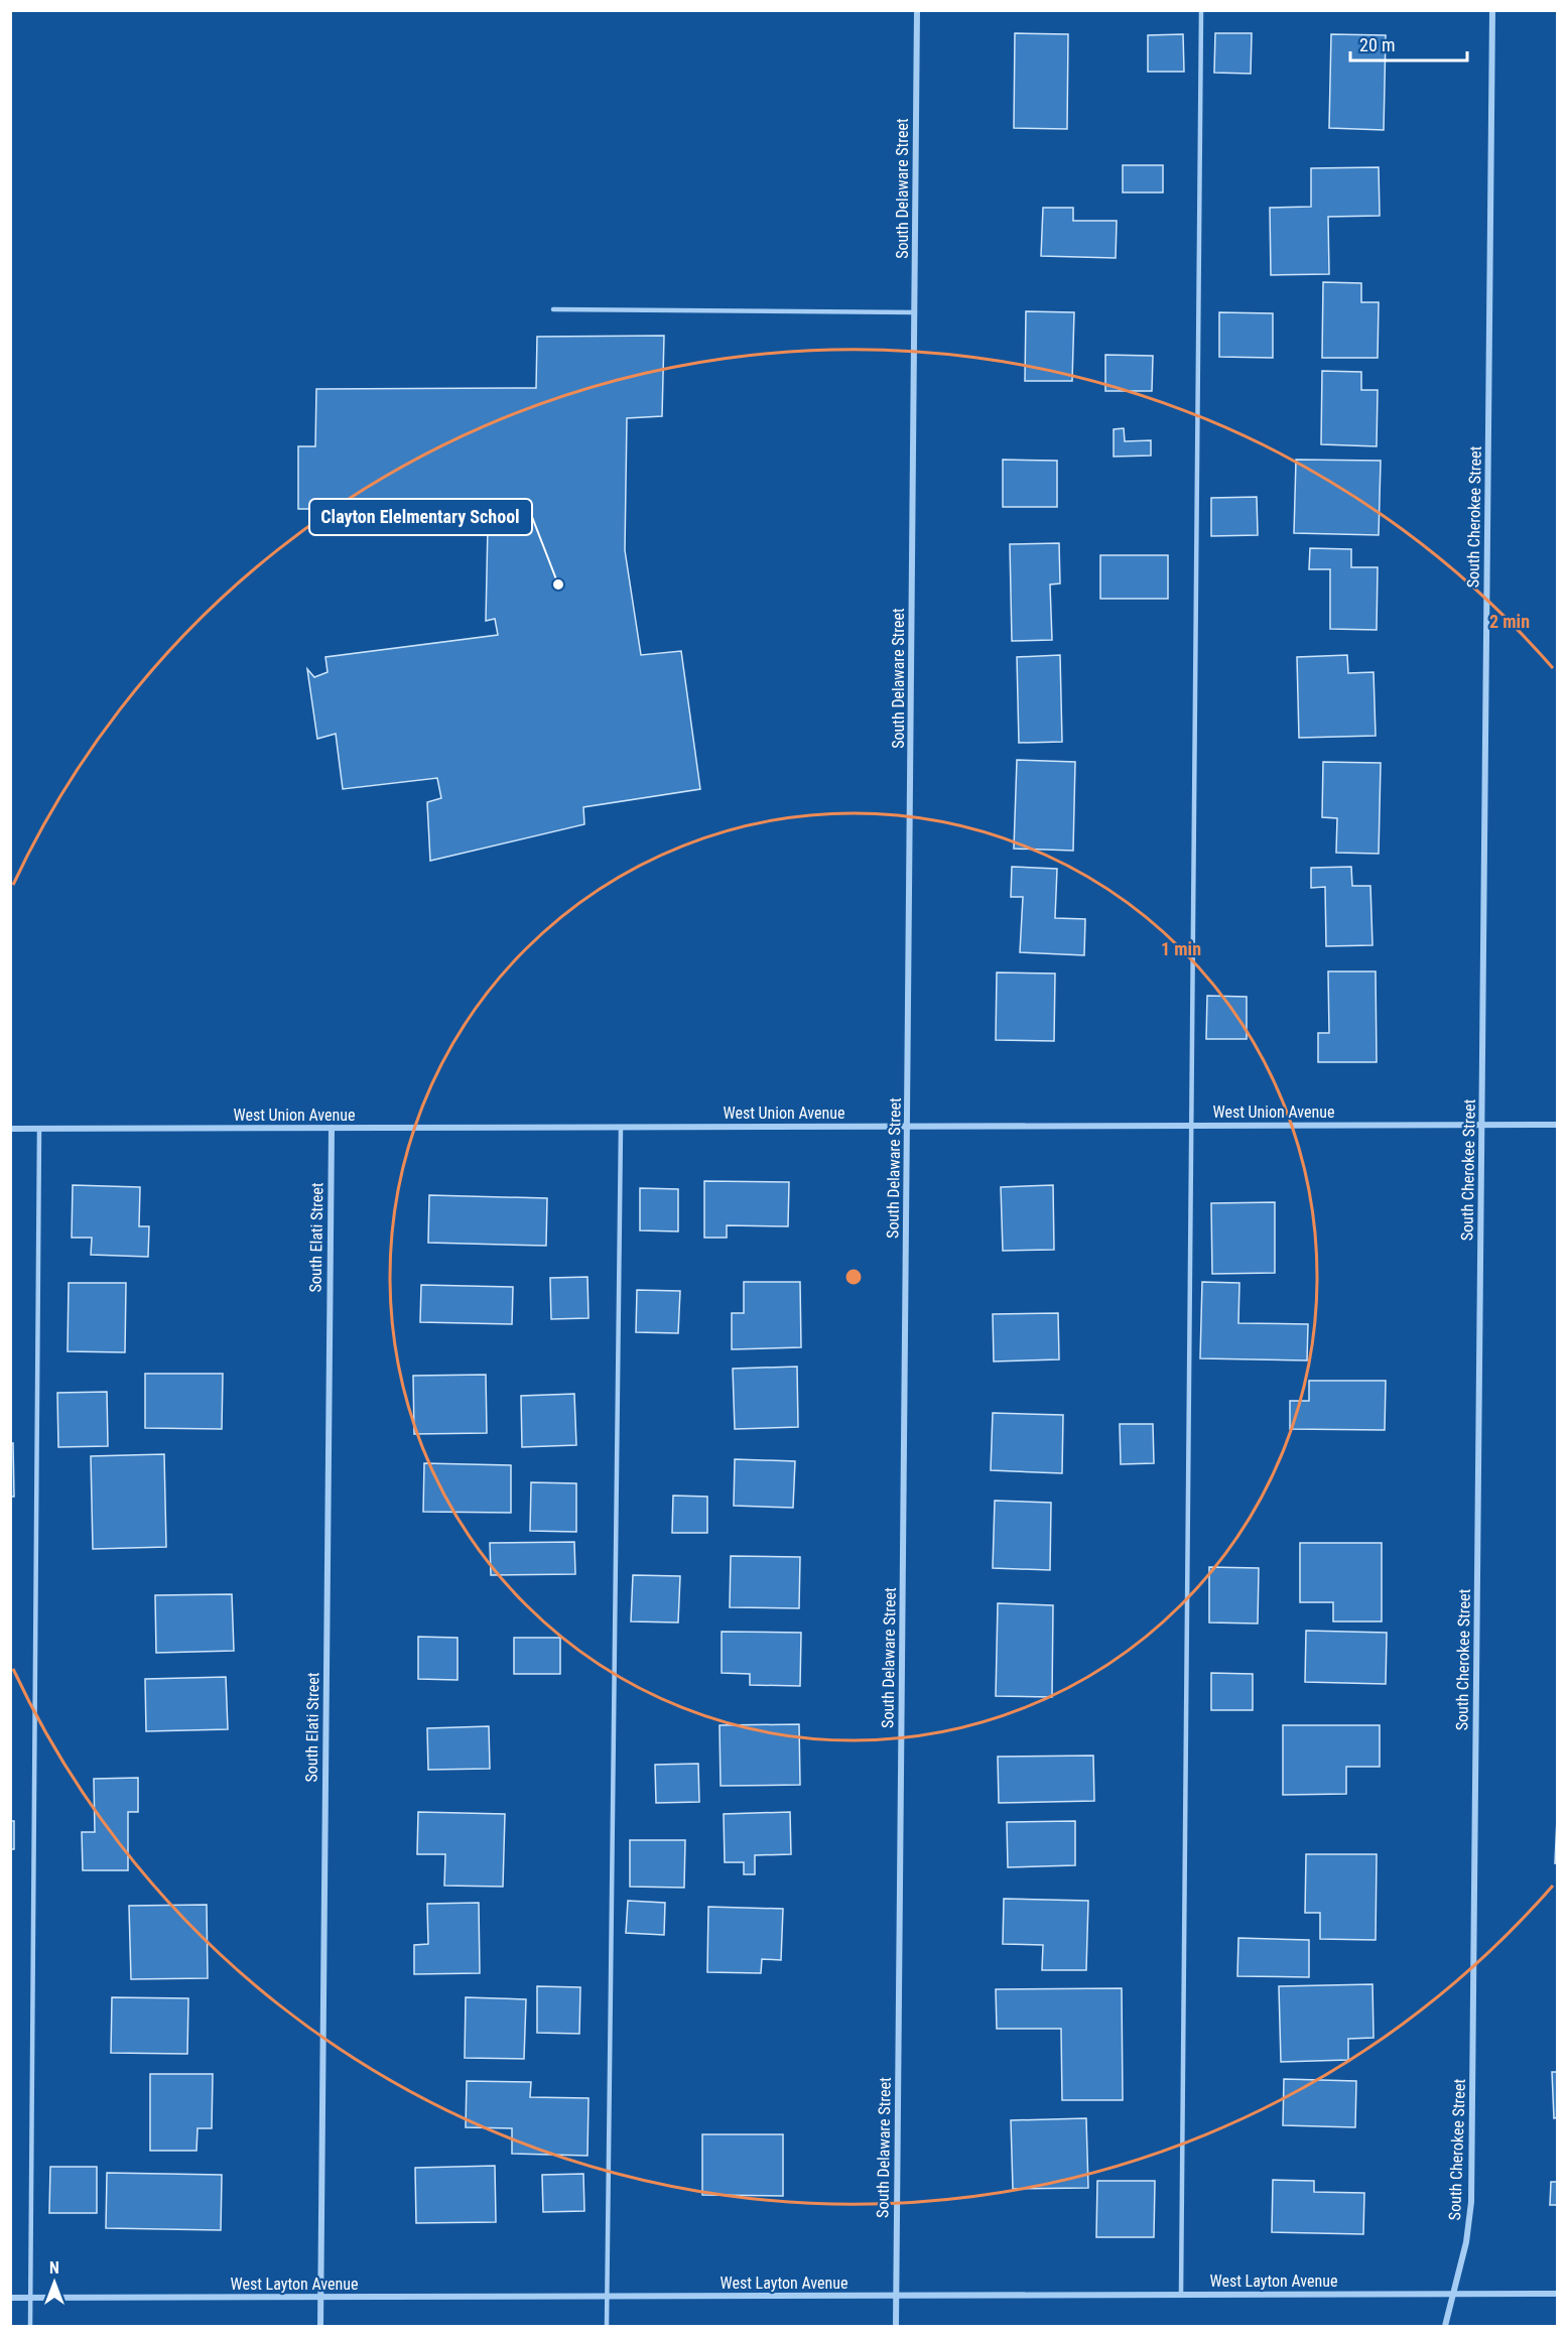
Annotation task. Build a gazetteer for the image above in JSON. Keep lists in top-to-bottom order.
{
  "streets": {
    "street": [
      "South Delaware Street",
      "South Cherokee Street",
      "West Union Avenue",
      "South Elati Street",
      "West Layton Avenue"
    ]
  },
  "crossings": [
    ["South Delaware Street", "West Union Avenue"],
    ["South Delaware Street", "West Layton Avenue"],
    ["South Cherokee Street", "West Union Avenue"],
    ["South Cherokee Street", "West Layton Avenue"],
    ["West Union Avenue", "South Elati Street"],
    ["South Elati Street", "West Layton Avenue"]
  ],
  "places": ["Clayton Elelmentary School"],
  "scale_bar": "20 m",
  "north": "top",
  "rings": ["2 min", "1 min"]
}
